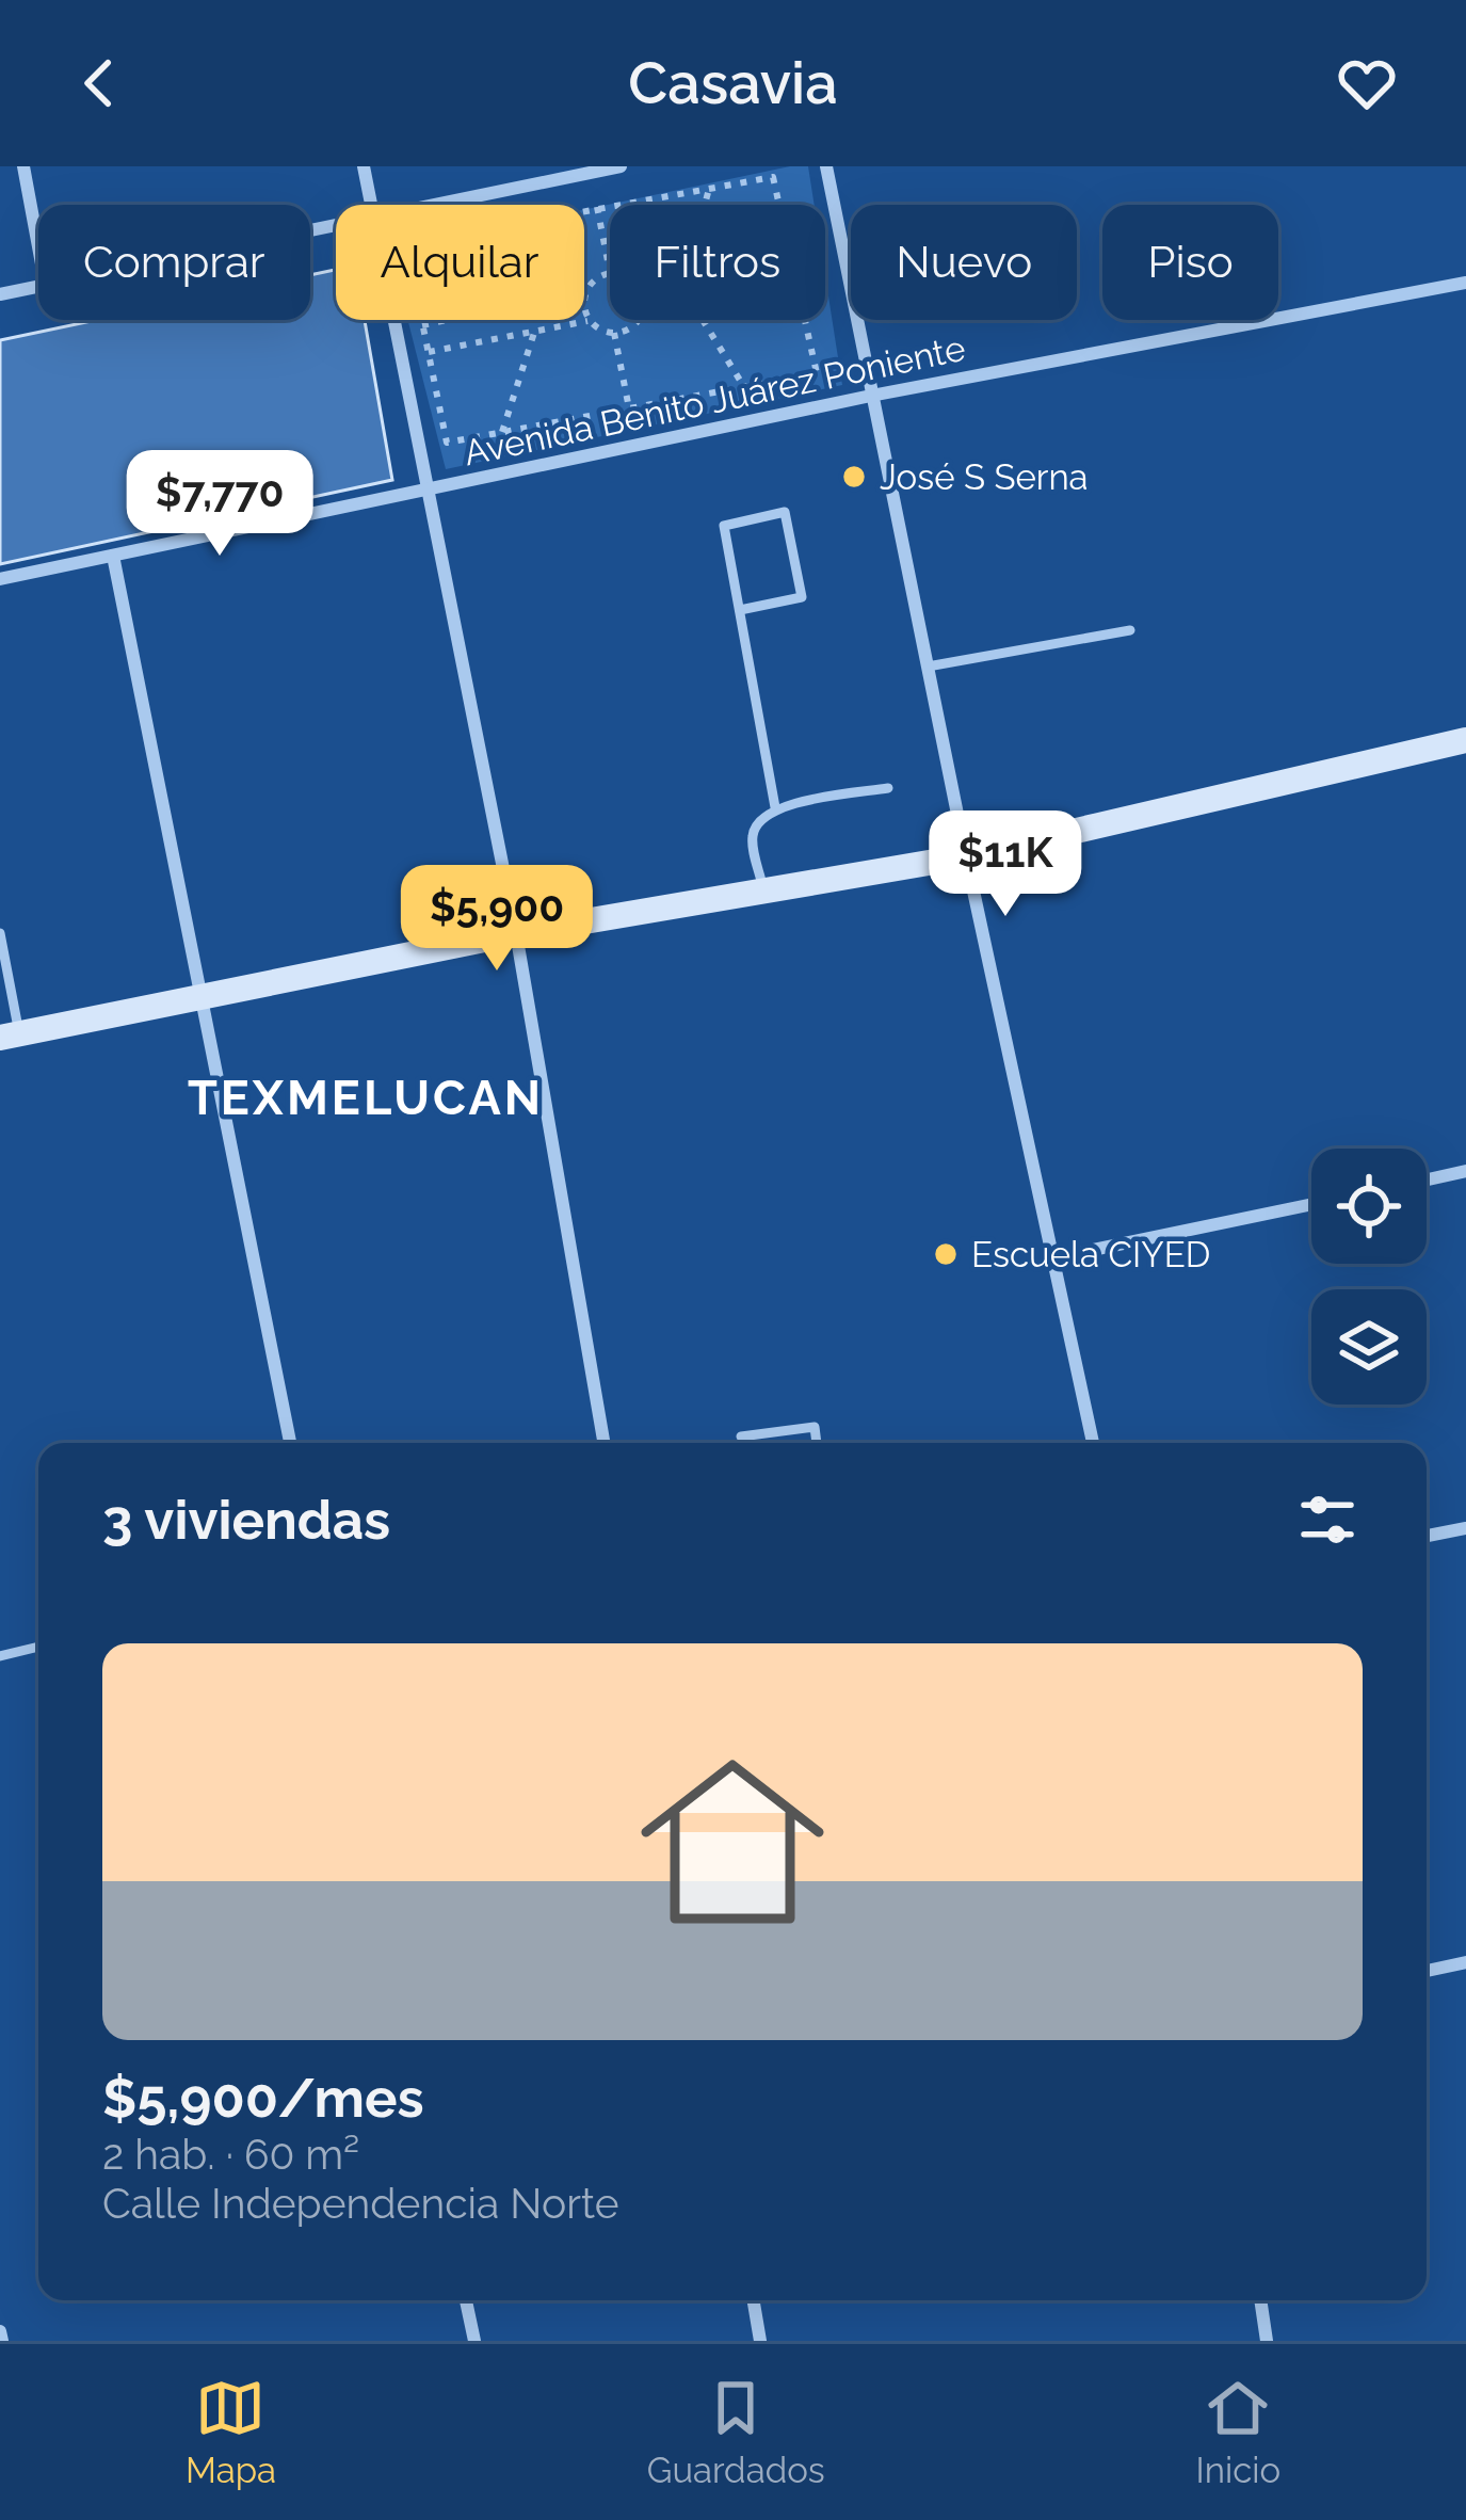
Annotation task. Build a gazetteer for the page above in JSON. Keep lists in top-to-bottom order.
{
  "streets": {
    "street": ["Avenida Benito Juárez Poniente"]
  },
  "districts": ["TEXMELUCAN"],
  "places": ["José S Serna", "Escuela CIYED"],
  "page": {
    "header": "Casavia",
    "chip": [
      "Comprar",
      "Alquilar",
      "Filtros",
      "Nuevo",
      "Piso"
    ],
    "price": ["$7,770", "$11K", "$5,900"],
    "heading": "3 viviendas",
    "list": [
      {
        "name": "$5,900/mes",
        "note": "2 hab. · 60 m² · Calle Independencia Norte"
      }
    ],
    "tabs": ["Mapa", "Guardados", "Inicio"]
  }
}
